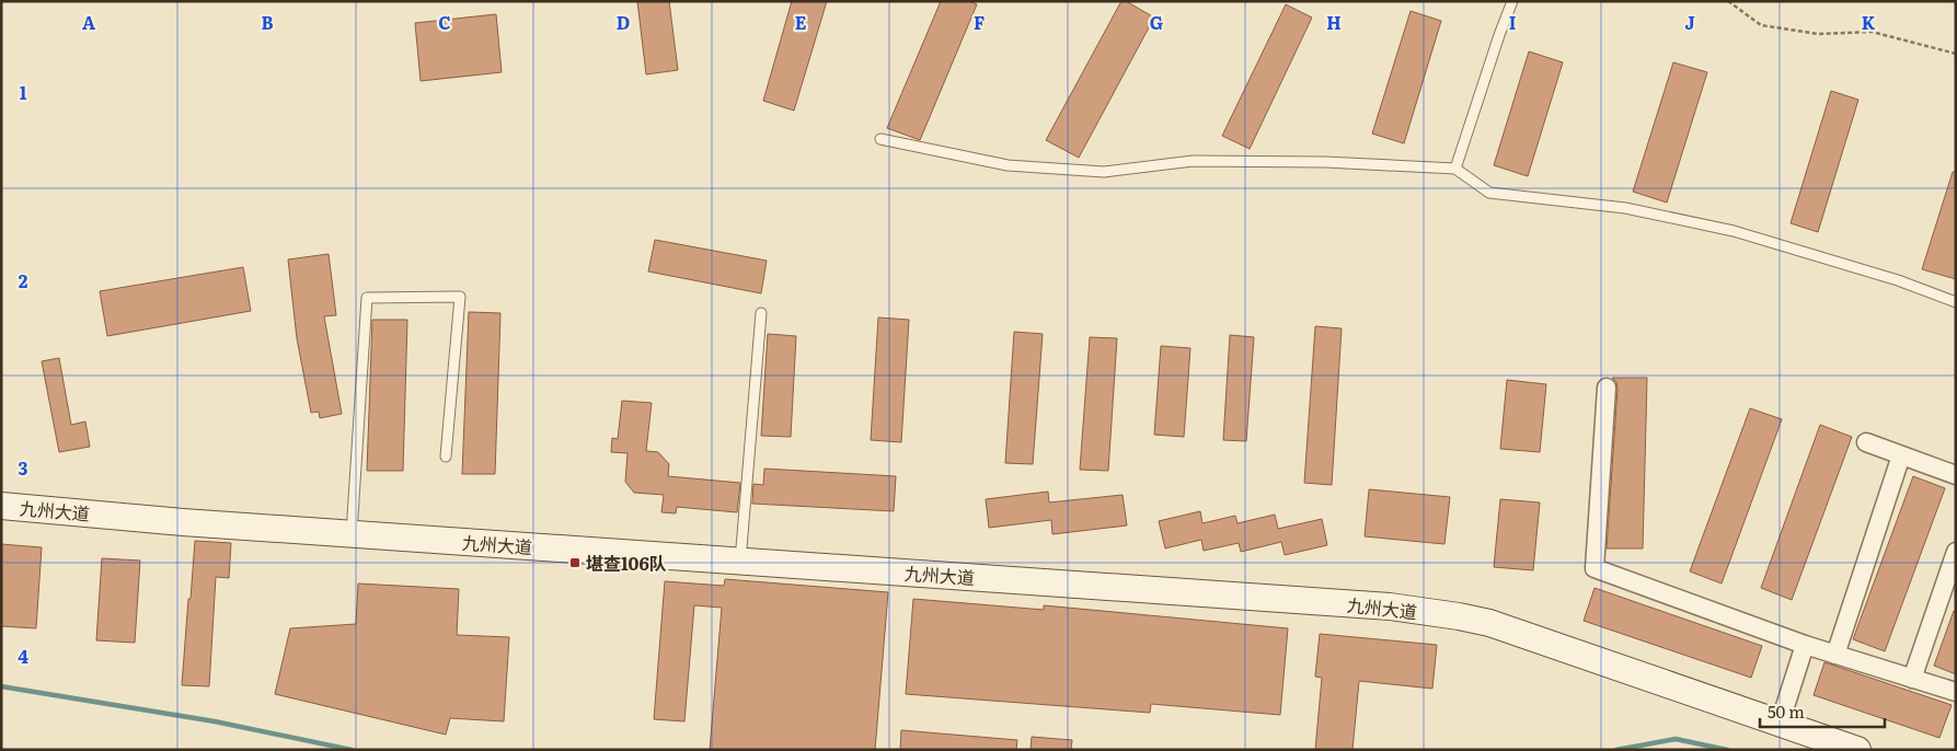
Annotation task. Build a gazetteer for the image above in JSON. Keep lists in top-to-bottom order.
{
  "streets": {
    "main road": ["九州大道"]
  },
  "places": {
    "transit": ["堪查106队"]
  },
  "scale_bar": "50 m",
  "grid": {
    "columns": [
      "A",
      "B",
      "C",
      "D",
      "E",
      "F",
      "G",
      "H",
      "I",
      "J",
      "K"
    ],
    "rows": [
      "1",
      "2",
      "3",
      "4"
    ]
  }
}
